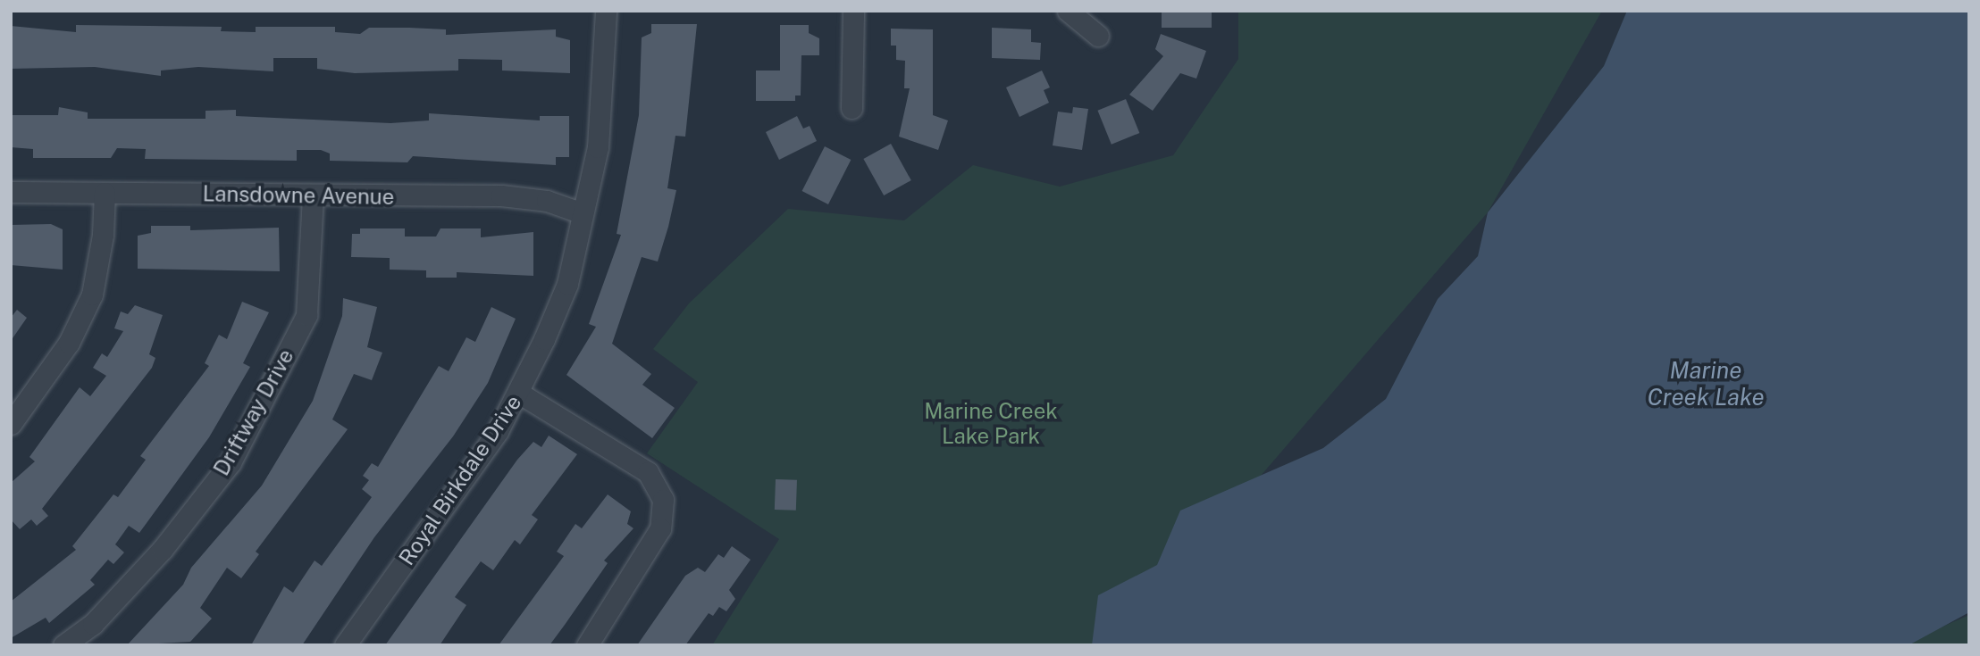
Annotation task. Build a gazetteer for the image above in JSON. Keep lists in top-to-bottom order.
{
  "streets": {
    "street": ["Lansdowne Avenue", "Driftway Drive", "Royal Birkdale Drive"]
  },
  "crossings": [
    ["Lansdowne Avenue", "Driftway Drive"],
    ["Lansdowne Avenue", "Royal Birkdale Drive"]
  ],
  "water": ["Marine Creek Lake"],
  "parks": ["Marine Creek Lake Park"]
}
